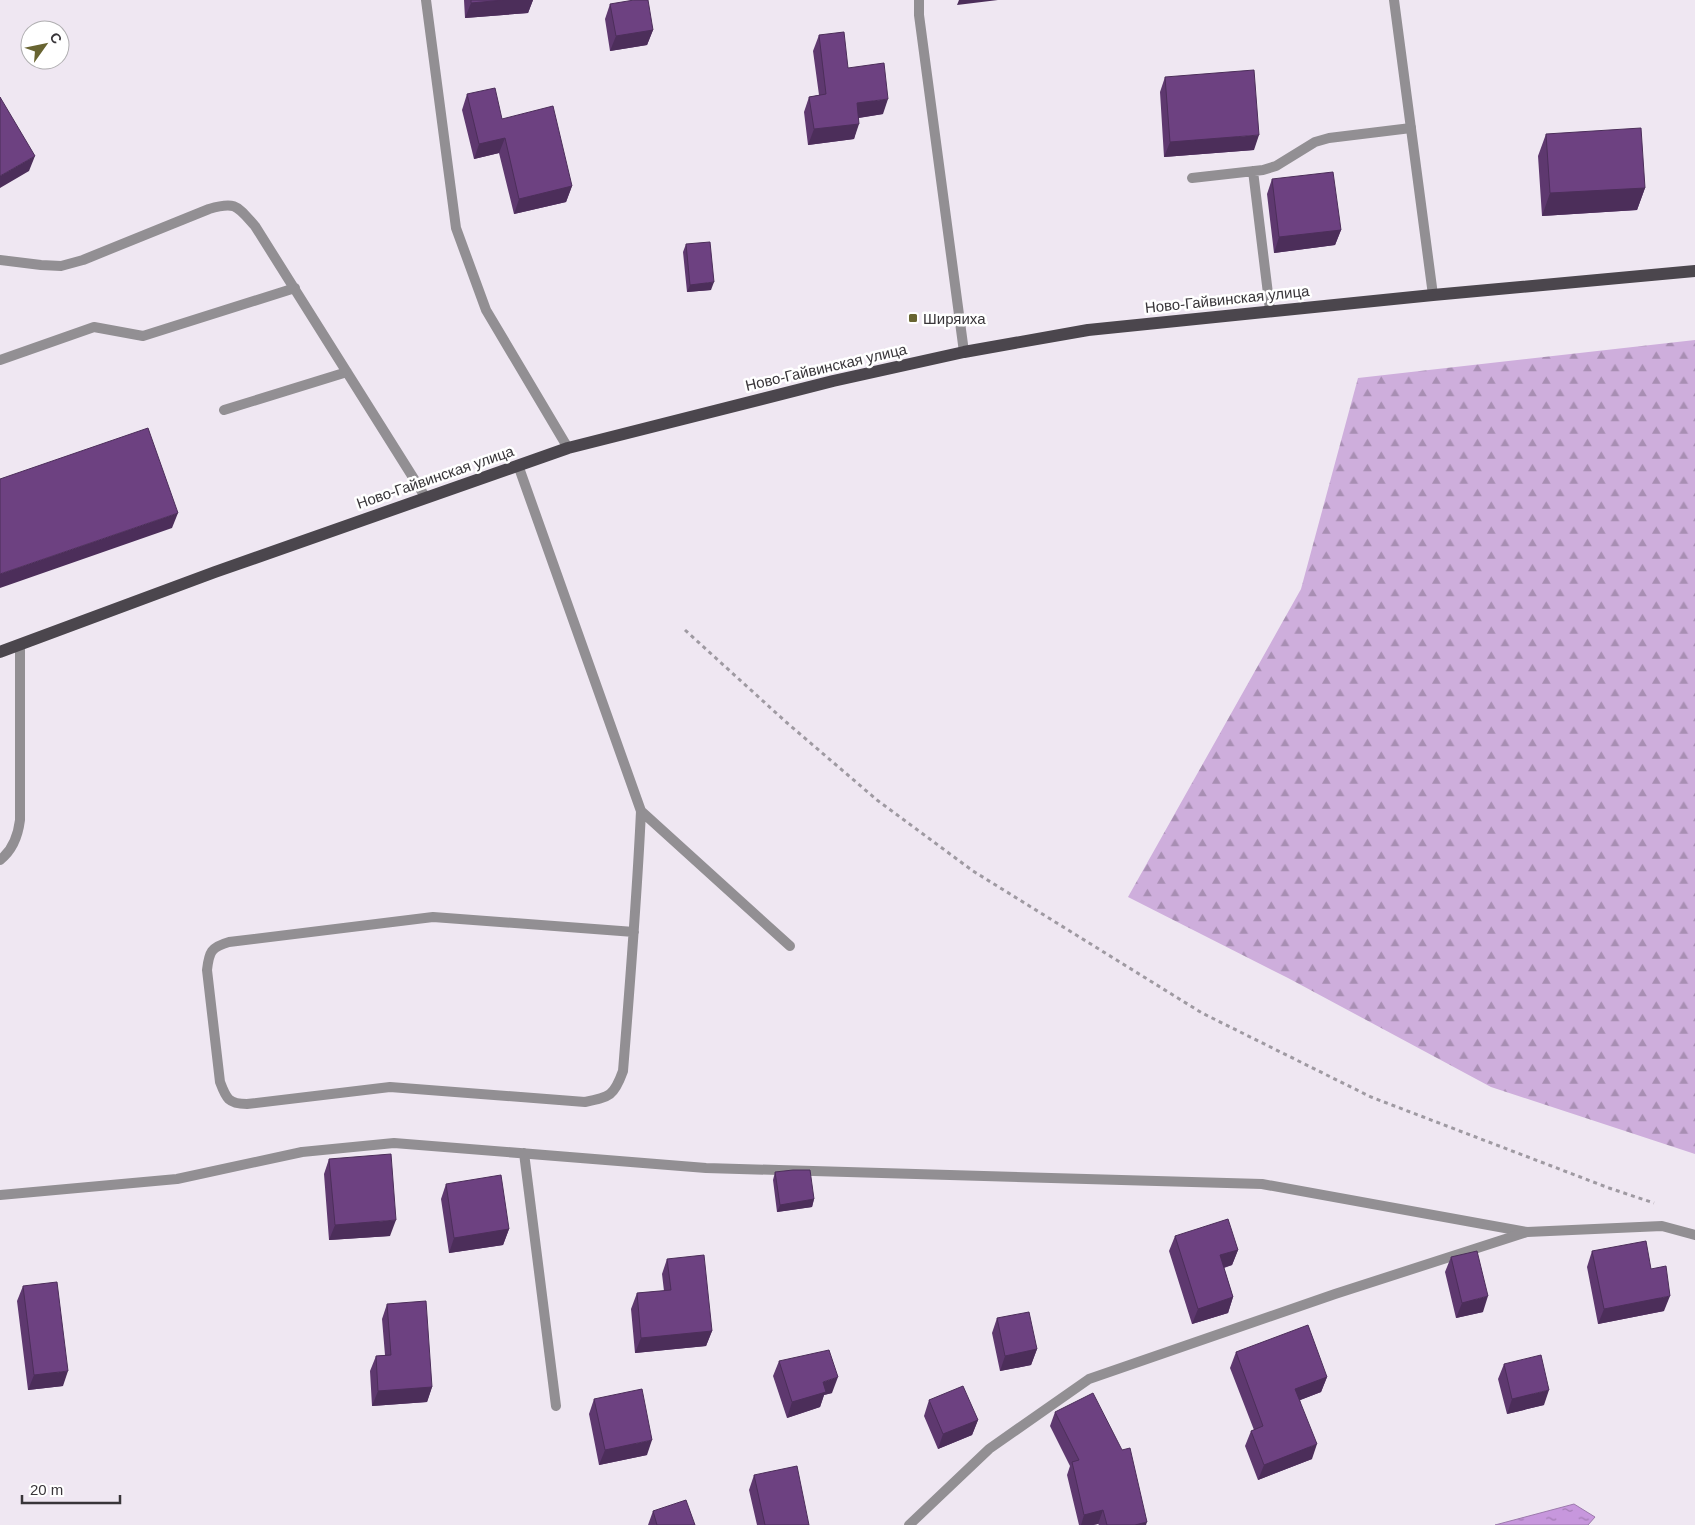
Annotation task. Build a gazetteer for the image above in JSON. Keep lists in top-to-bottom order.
{
  "streets": {
    "main road": ["Ново-Гайвинская улица"]
  },
  "places": {
    "transit": ["Ширяиха"]
  },
  "scale_bar": "20 m",
  "north": "top right"
}
